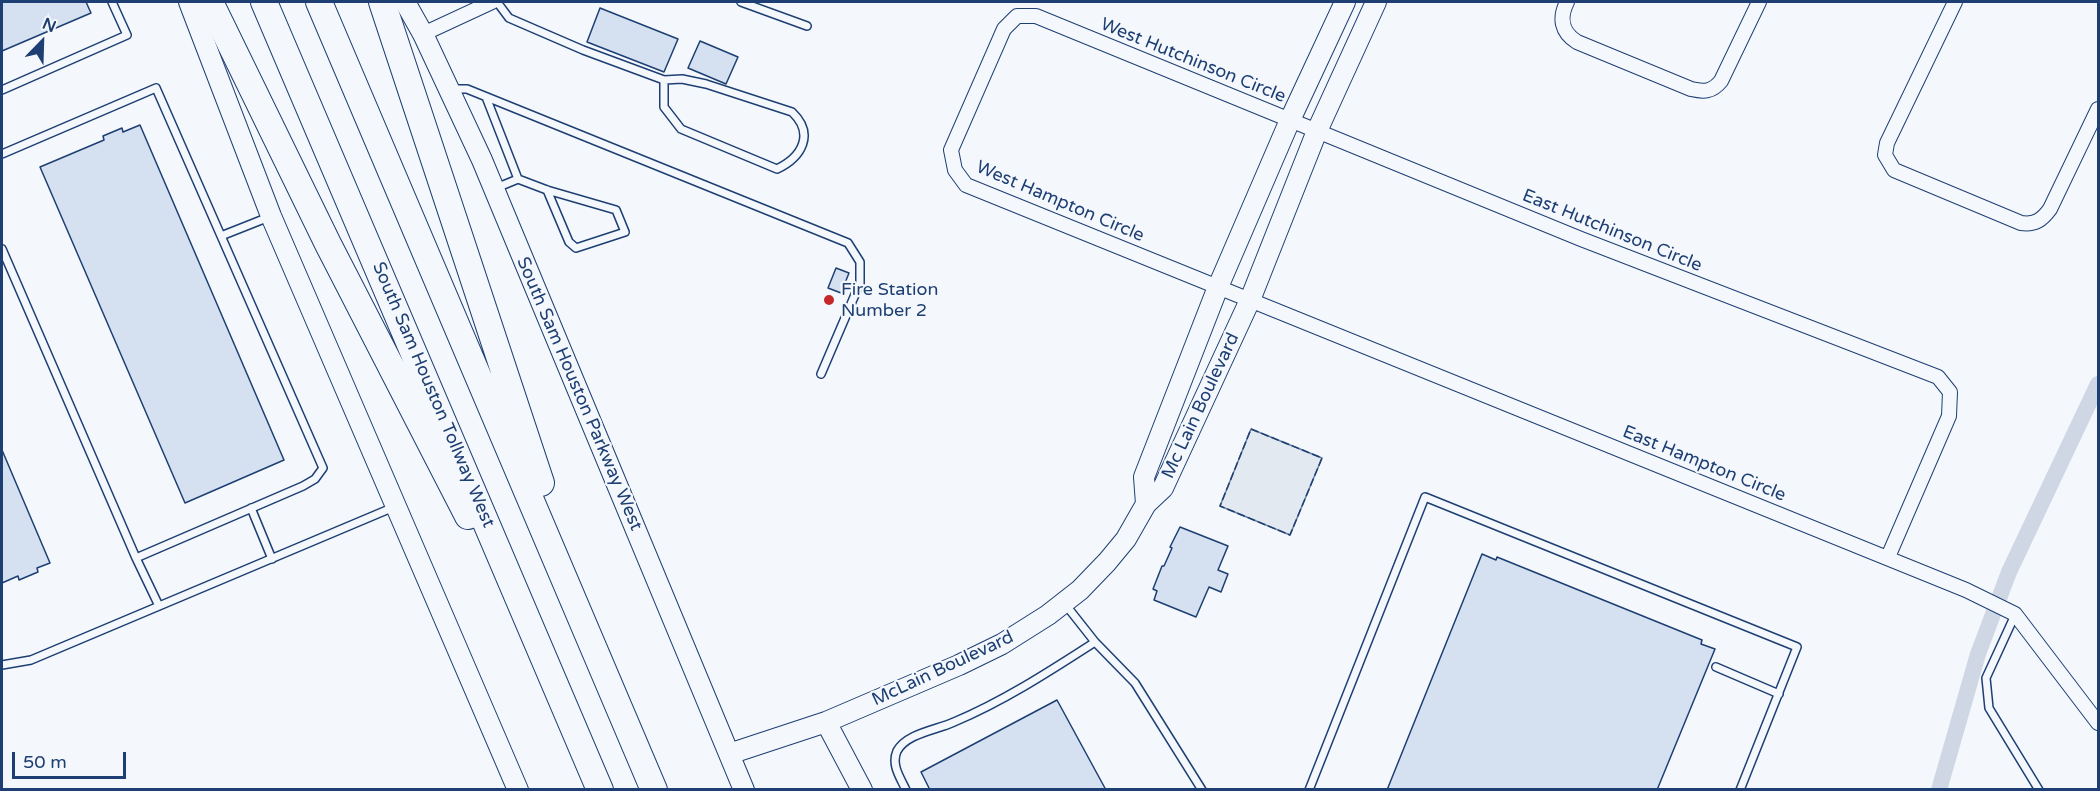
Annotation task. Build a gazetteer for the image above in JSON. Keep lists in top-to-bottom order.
{
  "streets": {
    "highway": ["South Sam Houston Tollway West"],
    "main road": ["South Sam Houston Parkway West", "Mc Lain Boulevard", "McLain Boulevard"],
    "street": [
      "West Hutchinson Circle",
      "West Hampton Circle",
      "East Hutchinson Circle",
      "East Hampton Circle"
    ]
  },
  "crossings": [
    ["West Hutchinson Circle", "West Hampton Circle"],
    ["West Hutchinson Circle", "East Hutchinson Circle"],
    ["West Hutchinson Circle", "Mc Lain Boulevard"],
    ["West Hampton Circle", "Mc Lain Boulevard"],
    ["West Hampton Circle", "East Hampton Circle"],
    ["East Hutchinson Circle", "Mc Lain Boulevard"],
    ["East Hutchinson Circle", "East Hampton Circle"],
    ["South Sam Houston Parkway West", "McLain Boulevard"],
    ["Mc Lain Boulevard", "East Hampton Circle"],
    ["Mc Lain Boulevard", "McLain Boulevard"]
  ],
  "places": ["Fire Station Number 2"],
  "scale_bar": "50 m",
  "north": "top right"
}
